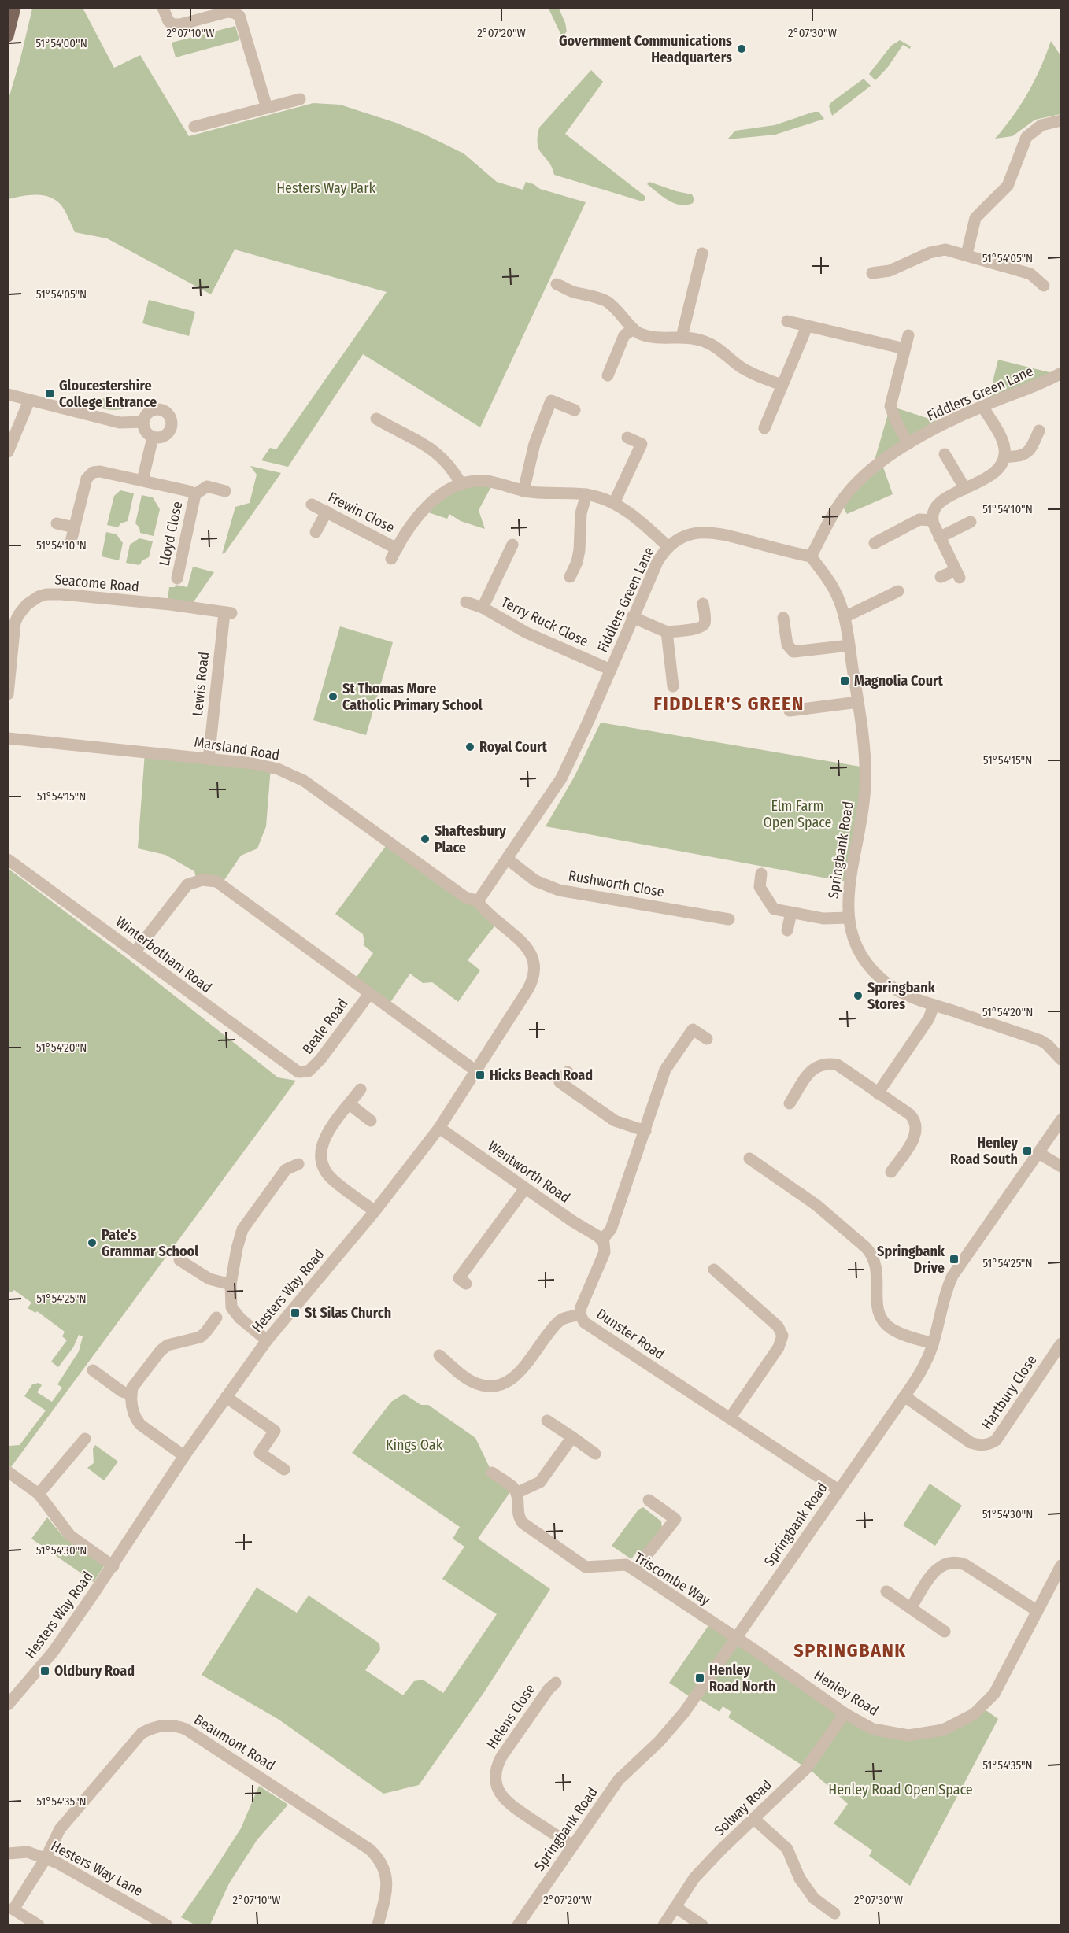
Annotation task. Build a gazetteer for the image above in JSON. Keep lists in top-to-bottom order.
{
  "streets": {
    "street": [
      "Fiddlers Green Lane",
      "Frewin Close",
      "Lloyd Close",
      "Seacome Road",
      "Terry Ruck Close",
      "Lewis Road",
      "Marsland Road",
      "Springbank Road",
      "Rushworth Close",
      "Winterbotham Road",
      "Beale Road",
      "Wentworth Road",
      "Hesters Way Road",
      "Dunster Road",
      "Hartbury Close",
      "Triscombe Way",
      "Henley Road",
      "Helens Close",
      "Beaumont Road",
      "Solway Road",
      "Hesters Way Lane"
    ]
  },
  "crossings": [
    ["Fiddlers Green Lane", "Terry Ruck Close"],
    ["Fiddlers Green Lane", "Marsland Road"],
    ["Fiddlers Green Lane", "Springbank Road"],
    ["Fiddlers Green Lane", "Rushworth Close"],
    ["Fiddlers Green Lane", "Hesters Way Road"],
    ["Seacome Road", "Lewis Road"],
    ["Lewis Road", "Marsland Road"],
    ["Marsland Road", "Hesters Way Road"],
    ["Springbank Road", "Dunster Road"],
    ["Springbank Road", "Hartbury Close"],
    ["Springbank Road", "Triscombe Way"],
    ["Springbank Road", "Henley Road"],
    ["Springbank Road", "Helens Close"],
    ["Winterbotham Road", "Beale Road"],
    ["Wentworth Road", "Hesters Way Road"],
    ["Wentworth Road", "Dunster Road"],
    ["Triscombe Way", "Henley Road"],
    ["Henley Road", "Solway Road"],
    ["Beaumont Road", "Hesters Way Lane"]
  ],
  "districts": ["FIDDLER'S GREEN", "SPRINGBANK"],
  "parks": [
    "Hesters Way Park",
    "Elm Farm Open Space",
    "Kings Oak",
    "Henley Road Open Space"
  ],
  "places": {
    "other": [
      "Government Communications Headquarters",
      "St Thomas More Catholic Primary School",
      "Royal Court",
      "Shaftesbury Place",
      "Springbank Stores",
      "Pate's Grammar School"
    ],
    "transit": [
      "Gloucestershire College Entrance",
      "Magnolia Court",
      "Hicks Beach Road",
      "Henley Road South",
      "Springbank Drive",
      "St Silas Church",
      "Oldbury Road",
      "Henley Road North"
    ]
  },
  "coordinates": [
    "2°07'10\"W",
    "2°07'20\"W",
    "2°07'30\"W",
    "51°54'00\"N",
    "51°54'05\"N",
    "51°54'10\"N",
    "51°54'15\"N",
    "51°54'20\"N",
    "51°54'25\"N",
    "51°54'30\"N",
    "51°54'35\"N"
  ]
}
